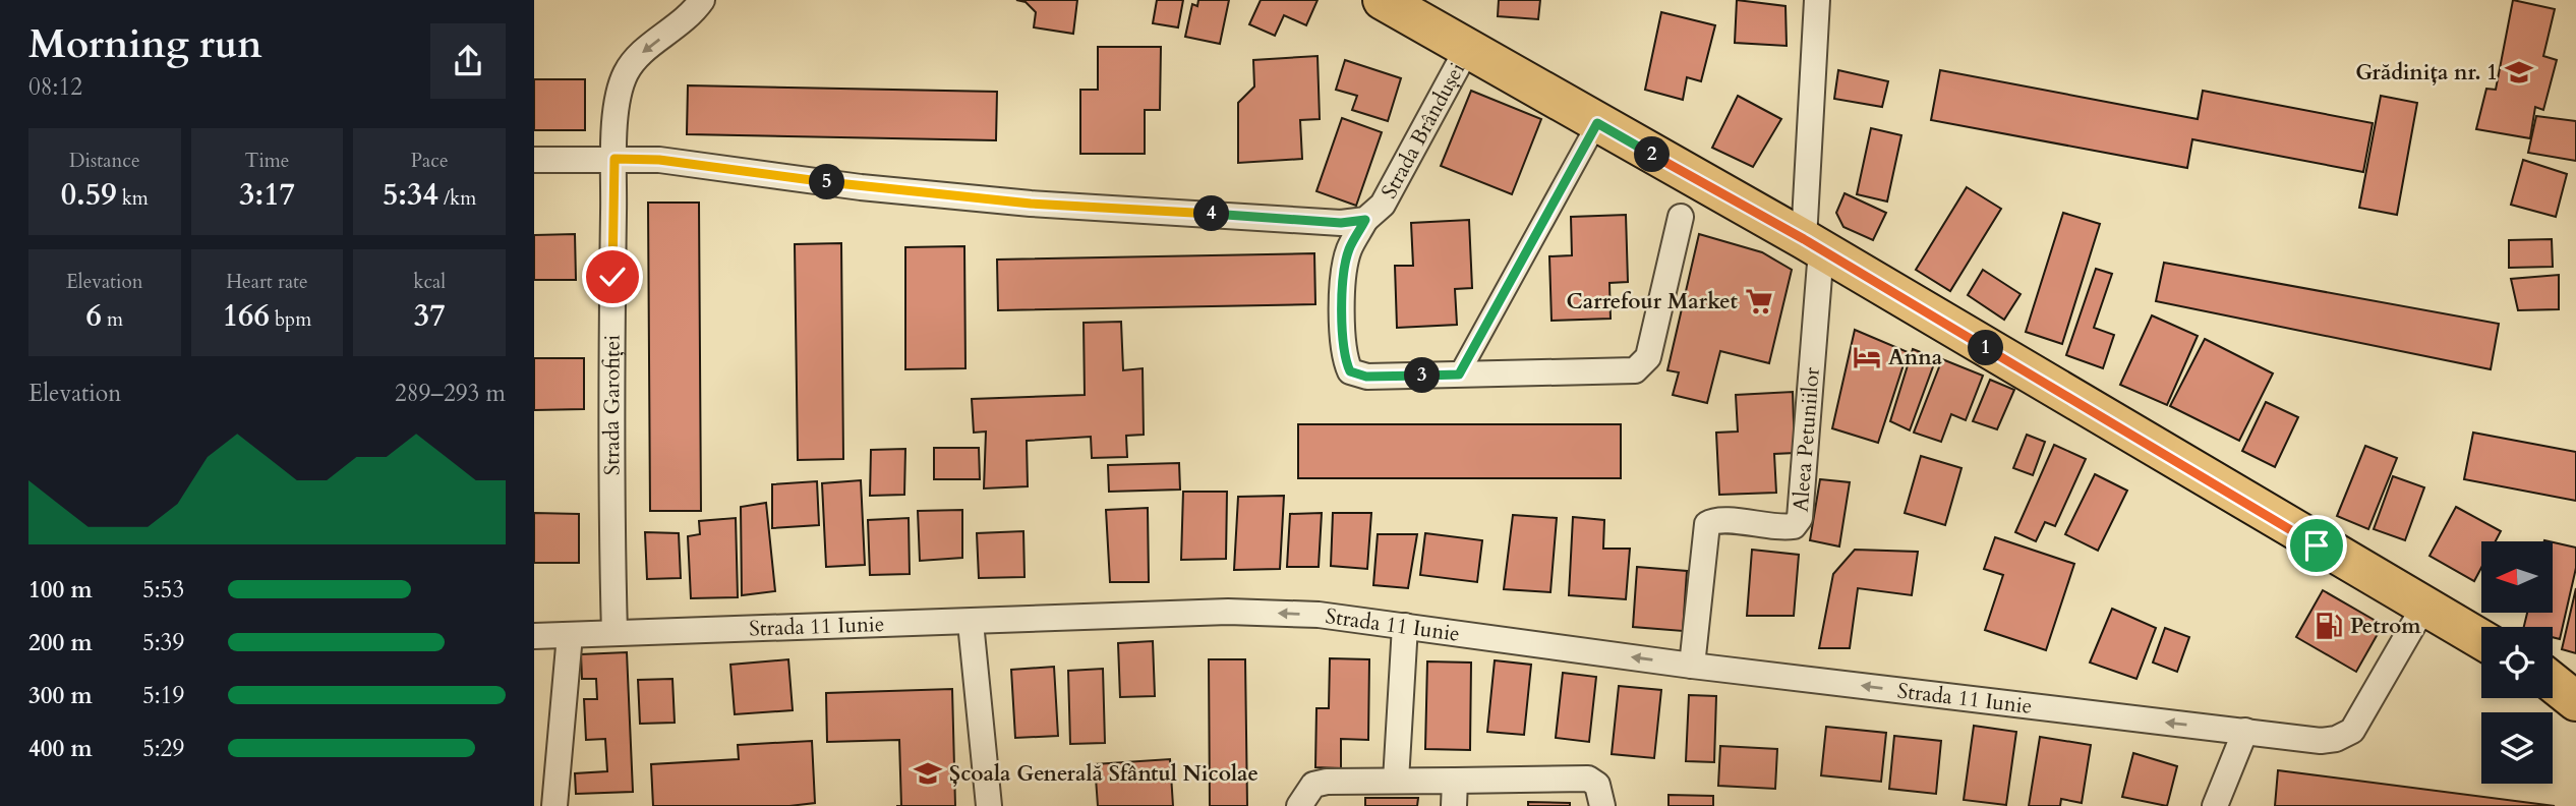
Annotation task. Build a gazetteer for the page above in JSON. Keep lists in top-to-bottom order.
{
  "streets": {
    "street": [
      "Strada Brândușei",
      "Strada Garofiței",
      "Aleea Petuniilor",
      "Strada 11 Iunie"
    ]
  },
  "crossings": [
    ["Strada Brândușei", "Strada Garofiței"],
    ["Strada Garofiței", "Strada 11 Iunie"],
    ["Aleea Petuniilor", "Strada 11 Iunie"]
  ],
  "one_way": ["Strada 11 Iunie"],
  "places": {
    "school or university": ["Grădinița nr. 1", "Școala Generală Sfântul Nicolae"],
    "supermarket": ["Carrefour Market"],
    "hotel": ["Anna"],
    "fuel station": ["Petrom"]
  },
  "north": "left",
  "page": {
    "heading": ["Morning run", "08:12"],
    "stats": [
      ["Distance", "0.59 km"],
      ["Time", "3:17"],
      ["Pace", "5:34 /km"],
      ["Elevation", "6 m"],
      ["Heart rate", "166 bpm"],
      ["kcal", "37"]
    ],
    "pins": [
      "2",
      "5",
      "4",
      "1",
      "3"
    ],
    "chart": ["Elevation", "289–293 m"],
    "list": [
      {
        "name": "100 m",
        "note": "5:53"
      },
      {
        "name": "200 m",
        "note": "5:39"
      },
      {
        "name": "300 m",
        "note": "5:19"
      },
      {
        "name": "400 m",
        "note": "5:29"
      }
    ]
  }
}
